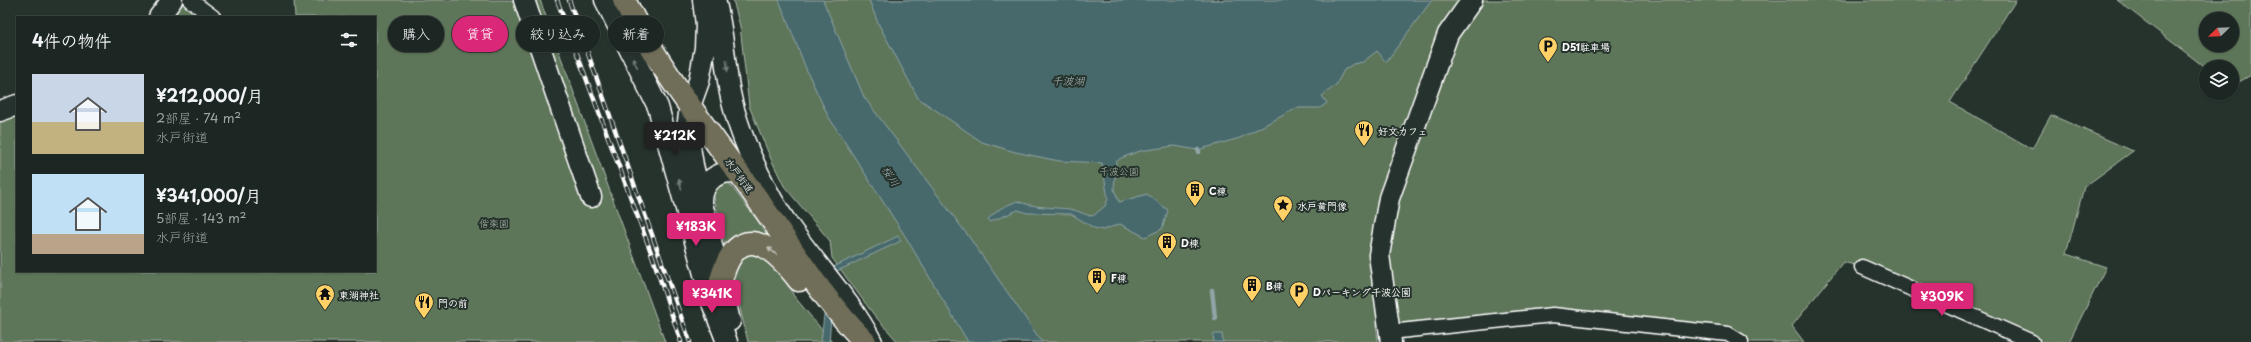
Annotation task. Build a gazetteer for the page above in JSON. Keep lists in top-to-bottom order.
{
  "streets": {
    "main road": ["水戸街道"]
  },
  "water": ["千波湖", "桜川"],
  "parks": ["千波公園", "偕楽園"],
  "places": {
    "parking": ["D51駐車場", "Dパーキング千波公園"],
    "restaurant": ["好文カフェ", "門の前"],
    "building": [
      "C棟",
      "D棟",
      "F棟",
      "B棟"
    ],
    "place": ["水戸黄門像"],
    "temple": ["東湖神社"]
  },
  "north": "bottom left",
  "page": {
    "chip": [
      "購入",
      "賃貸",
      "絞り込み",
      "新着"
    ],
    "heading": "4件の物件",
    "list": [
      {
        "name": "¥212,000/月",
        "note": "2部屋 · 74 m² · 水戸街道"
      },
      {
        "name": "¥341,000/月",
        "note": "5部屋 · 143 m² · 水戸街道"
      }
    ],
    "price": [
      "¥212K",
      "¥183K",
      "¥341K",
      "¥309K"
    ]
  }
}
